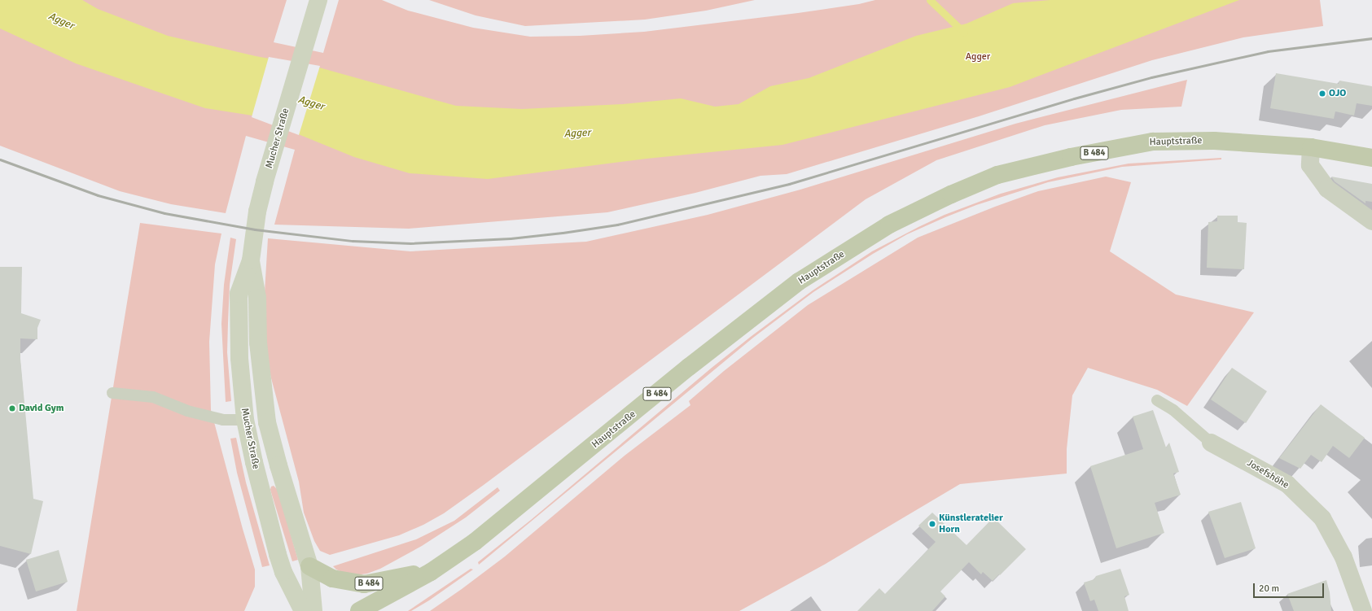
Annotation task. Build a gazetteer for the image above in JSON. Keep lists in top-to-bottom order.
{
  "streets": {
    "main road": ["Mucher Straße", "Hauptstraße", "B 484"],
    "street": ["Josefshöhe"]
  },
  "crossings": [
    ["Mucher Straße", "B 484"],
    ["Hauptstraße", "B 484"]
  ],
  "water": ["Agger"],
  "parks": ["Agger"],
  "places": ["OJO", "David Gym", "Künstleratelier Horn"],
  "scale_bar": "20 m"
}
